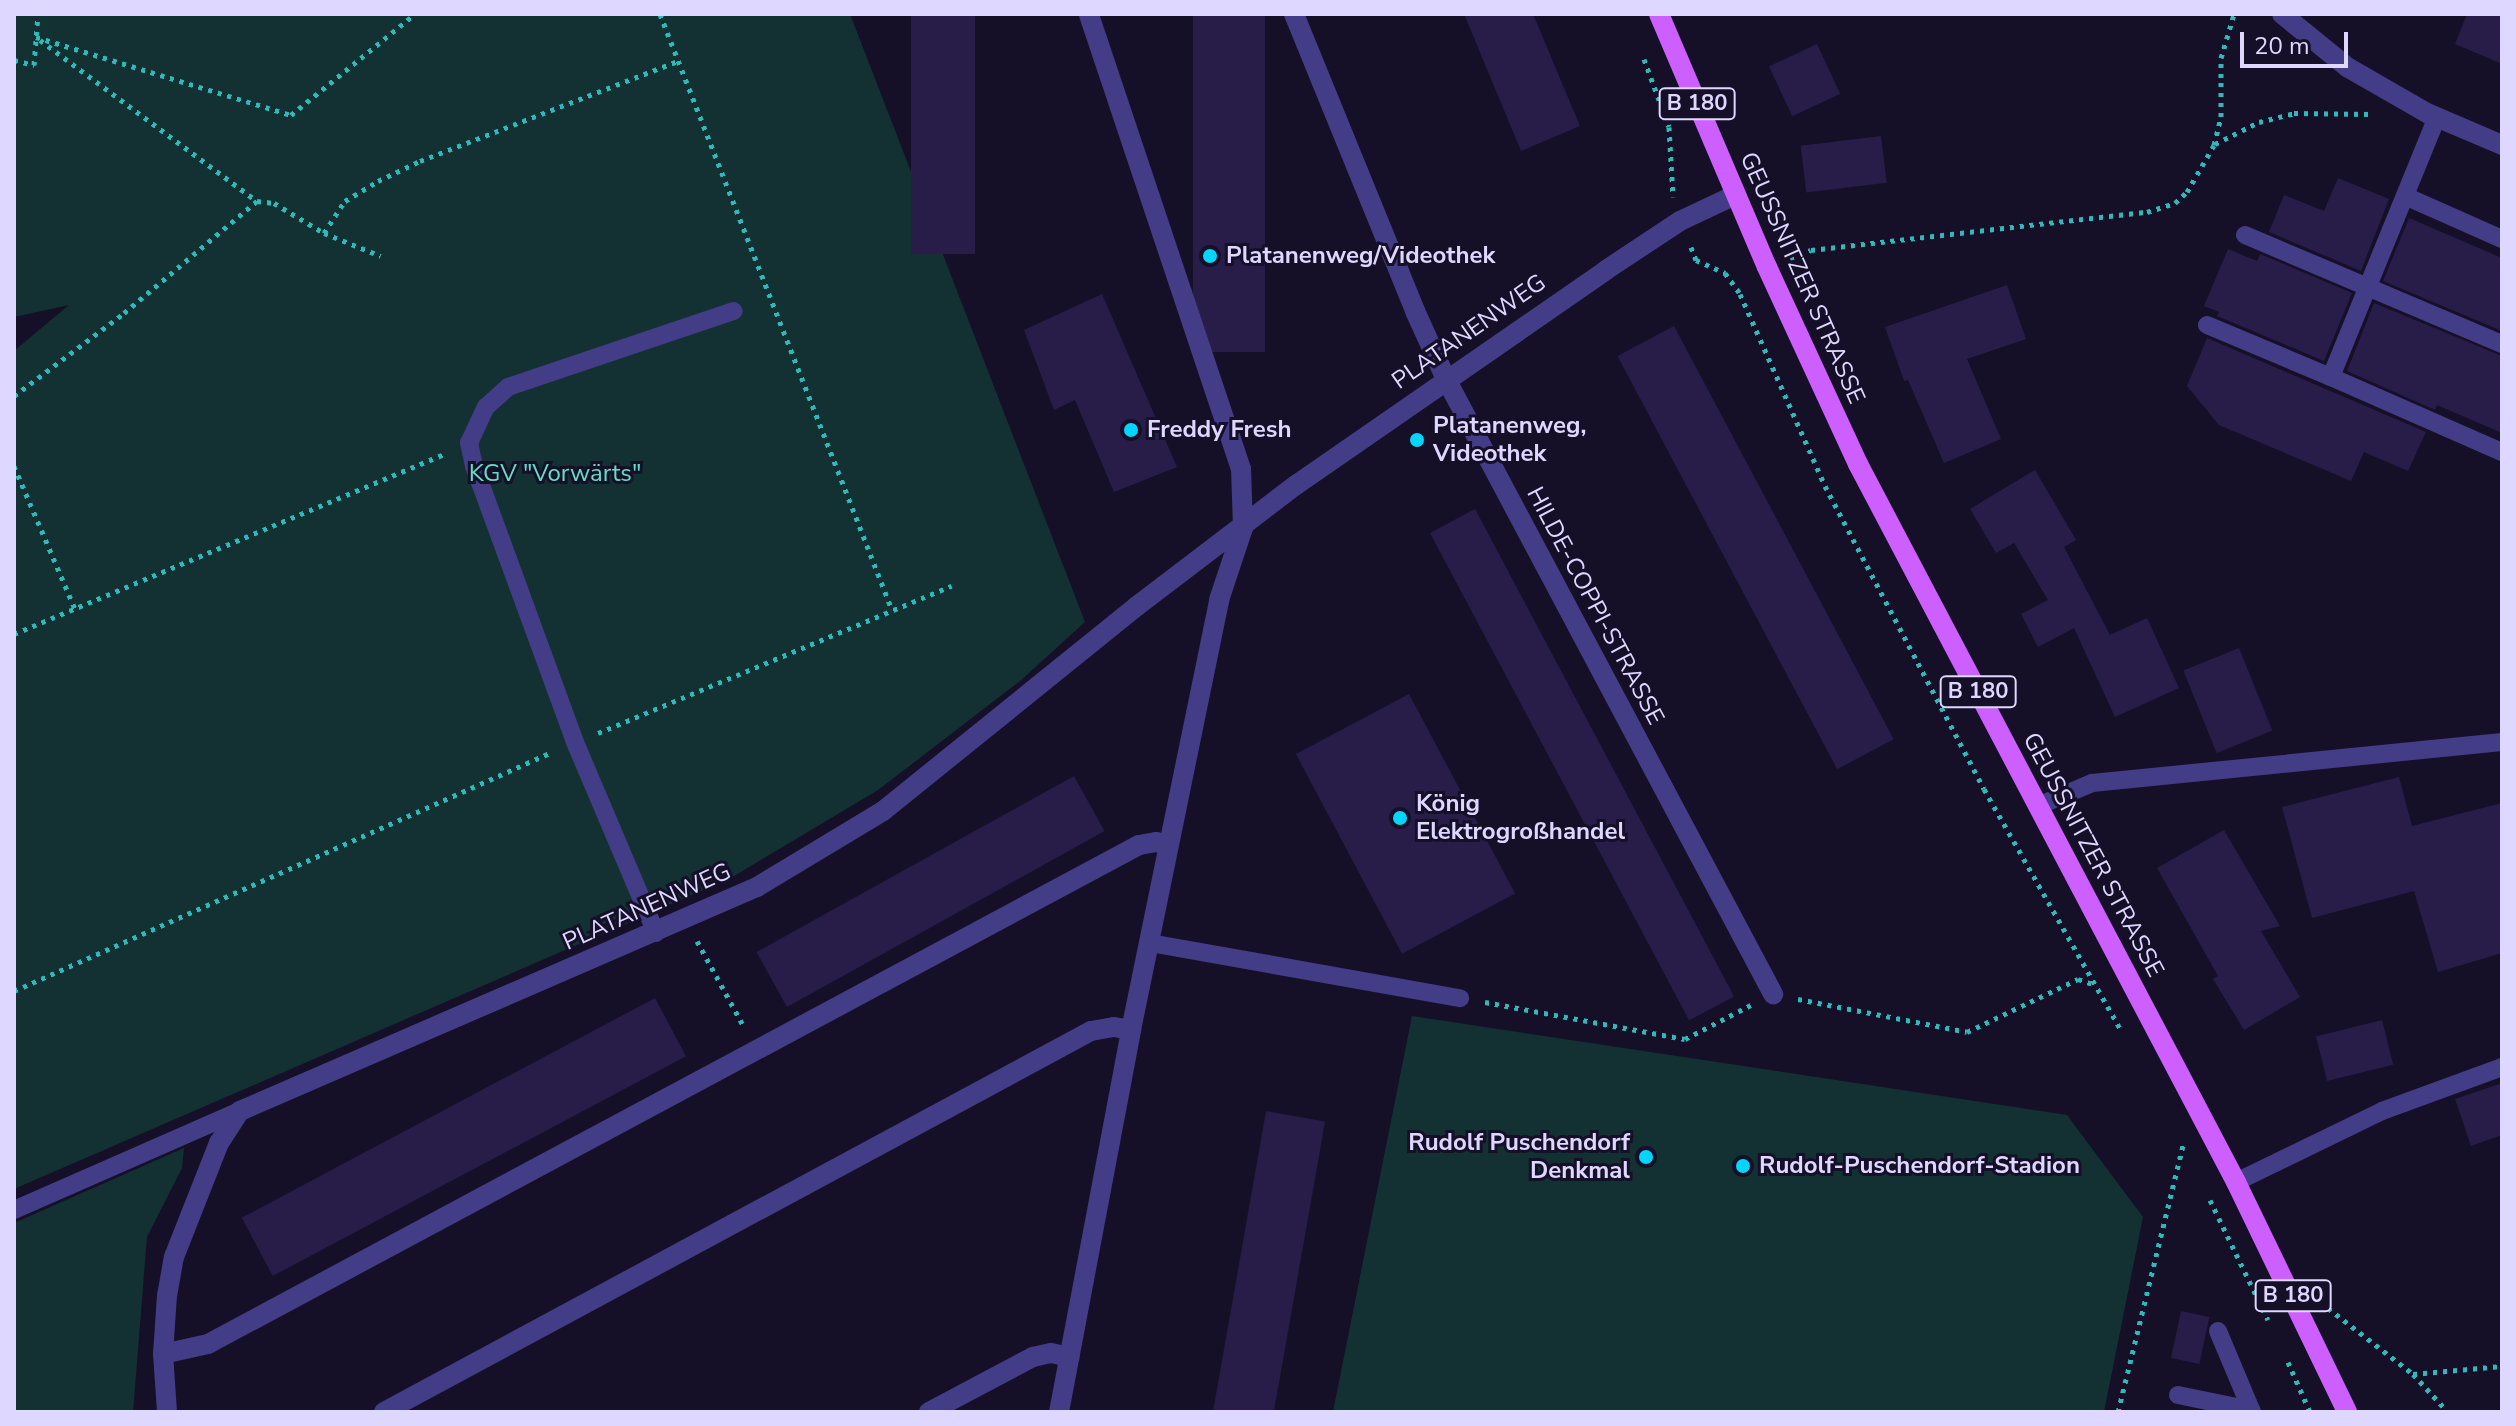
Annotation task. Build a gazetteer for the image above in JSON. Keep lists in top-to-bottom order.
{
  "streets": {
    "main road": ["B 180", "GEUSSNITZER STRASSE"],
    "street": ["PLATANENWEG", "HILDE-COPPI-STRASSE"]
  },
  "crossings": [
    ["GEUSSNITZER STRASSE", "PLATANENWEG"],
    ["PLATANENWEG", "HILDE-COPPI-STRASSE"]
  ],
  "parks": ["KGV \"Vorwärts\""],
  "places": [
    "Platanenweg/Videothek",
    "Freddy Fresh",
    "Platanenweg, Videothek",
    "König Elektrogroßhandel",
    "Rudolf Puschendorf Denkmal",
    "Rudolf-Puschendorf-Stadion"
  ],
  "scale_bar": "20 m"
}
